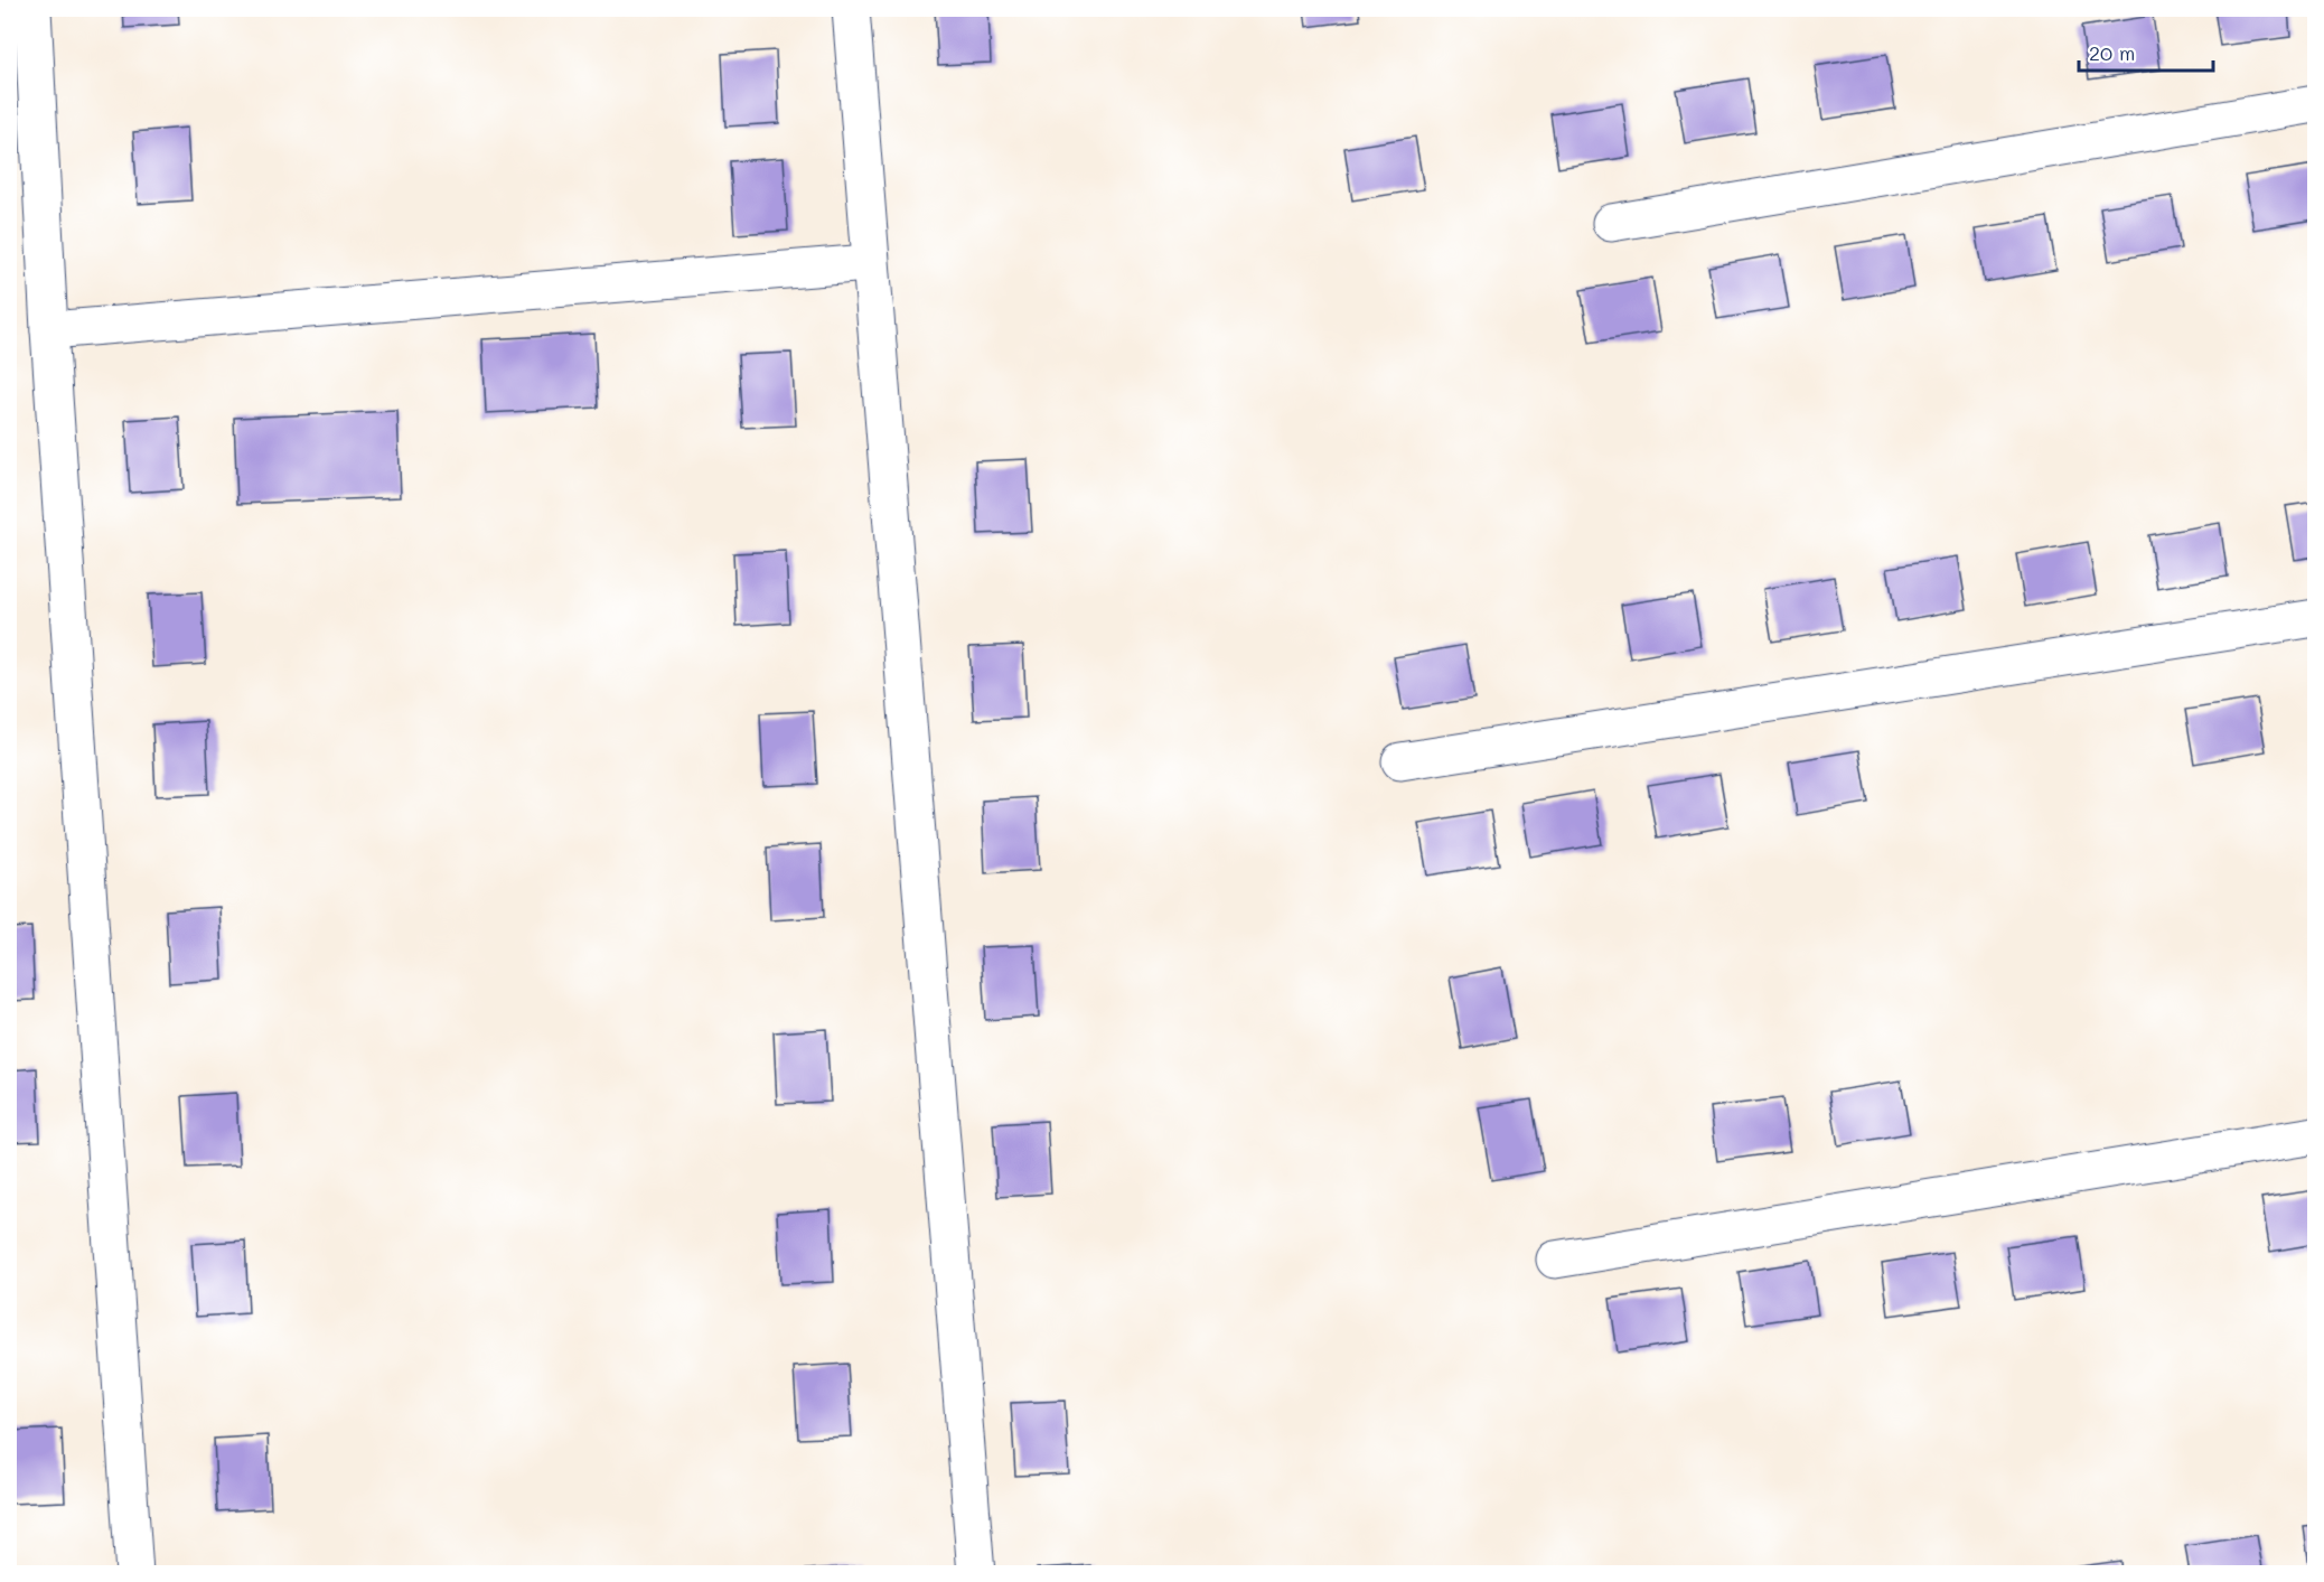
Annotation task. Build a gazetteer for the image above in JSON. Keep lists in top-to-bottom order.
{
  "scale_bar": "20 m"
}
